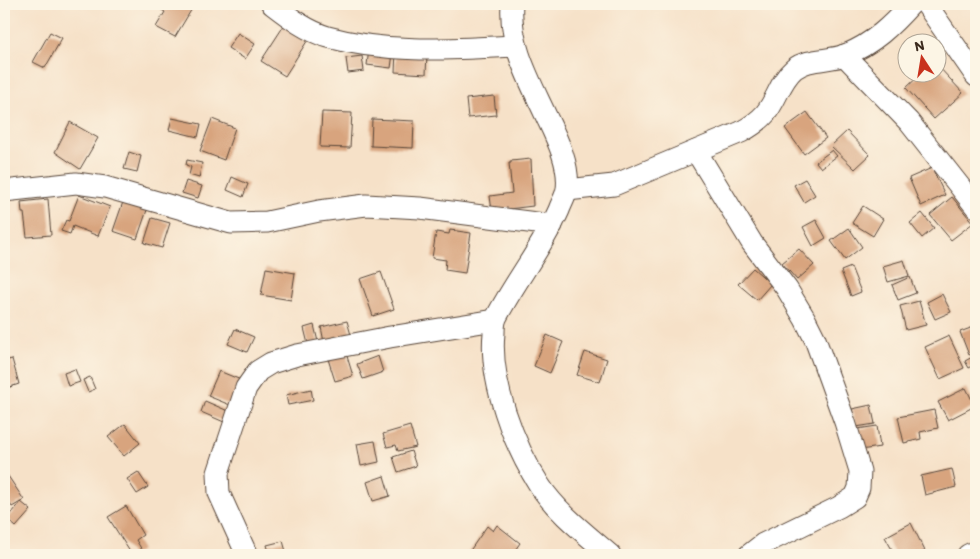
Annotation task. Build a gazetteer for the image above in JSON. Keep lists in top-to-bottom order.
{
  "north": "top"
}
